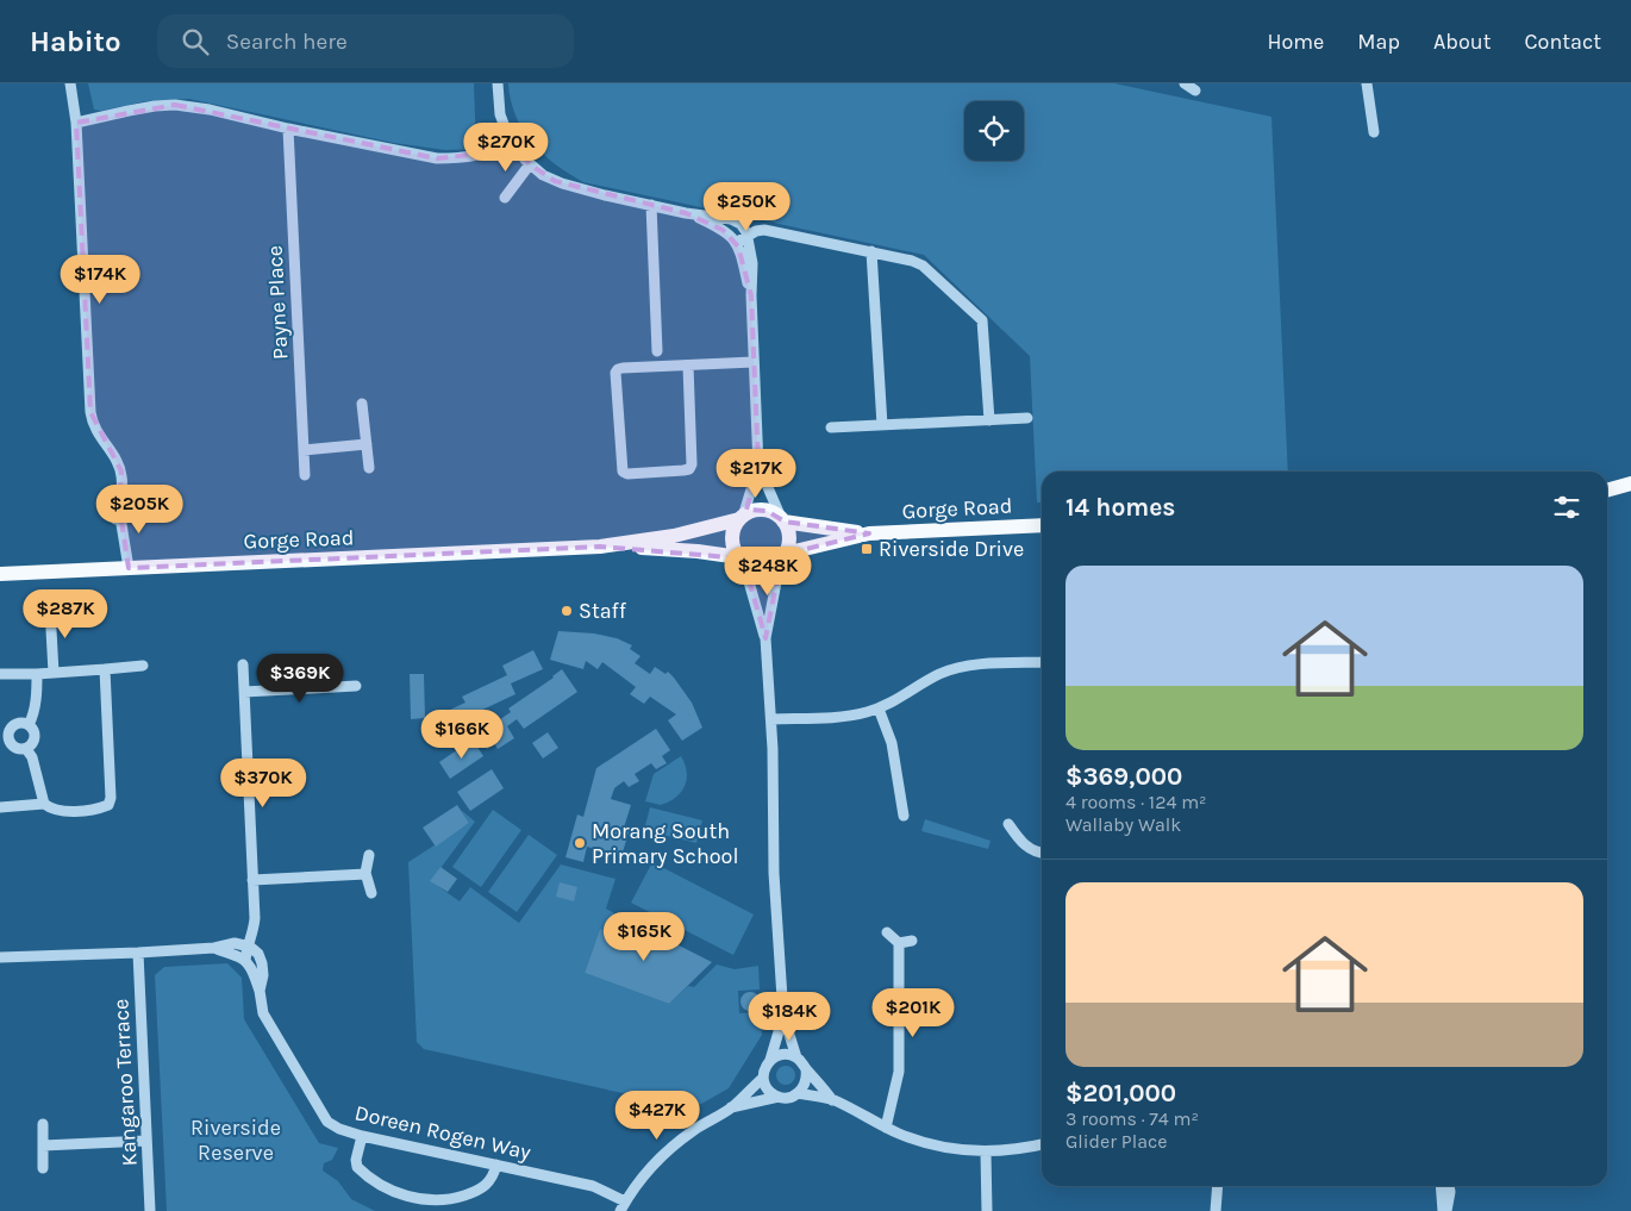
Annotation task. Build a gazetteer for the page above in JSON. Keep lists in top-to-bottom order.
{
  "streets": {
    "main road": ["Gorge Road"],
    "street": ["Payne Place", "Kangaroo Terrace", "Doreen Rogen Way"]
  },
  "parks": ["Riverside Reserve"],
  "places": {
    "transit": ["Riverside Drive"],
    "other": ["Staff", "Morang South Primary School"]
  },
  "page": {
    "header": "Habito",
    "search": "Search here",
    "nav": [
      "Home",
      "Map",
      "About",
      "Contact"
    ],
    "price": [
      "$270K",
      "$250K",
      "$174K",
      "$217K",
      "$205K",
      "$248K",
      "$287K",
      "$369K",
      "$166K",
      "$370K",
      "$165K",
      "$201K",
      "$184K",
      "$427K"
    ],
    "heading": "14 homes",
    "list": [
      {
        "name": "$369,000",
        "note": "4 rooms · 124 m² · Wallaby Walk"
      },
      {
        "name": "$201,000",
        "note": "3 rooms · 74 m² · Glider Place"
      }
    ]
  }
}
